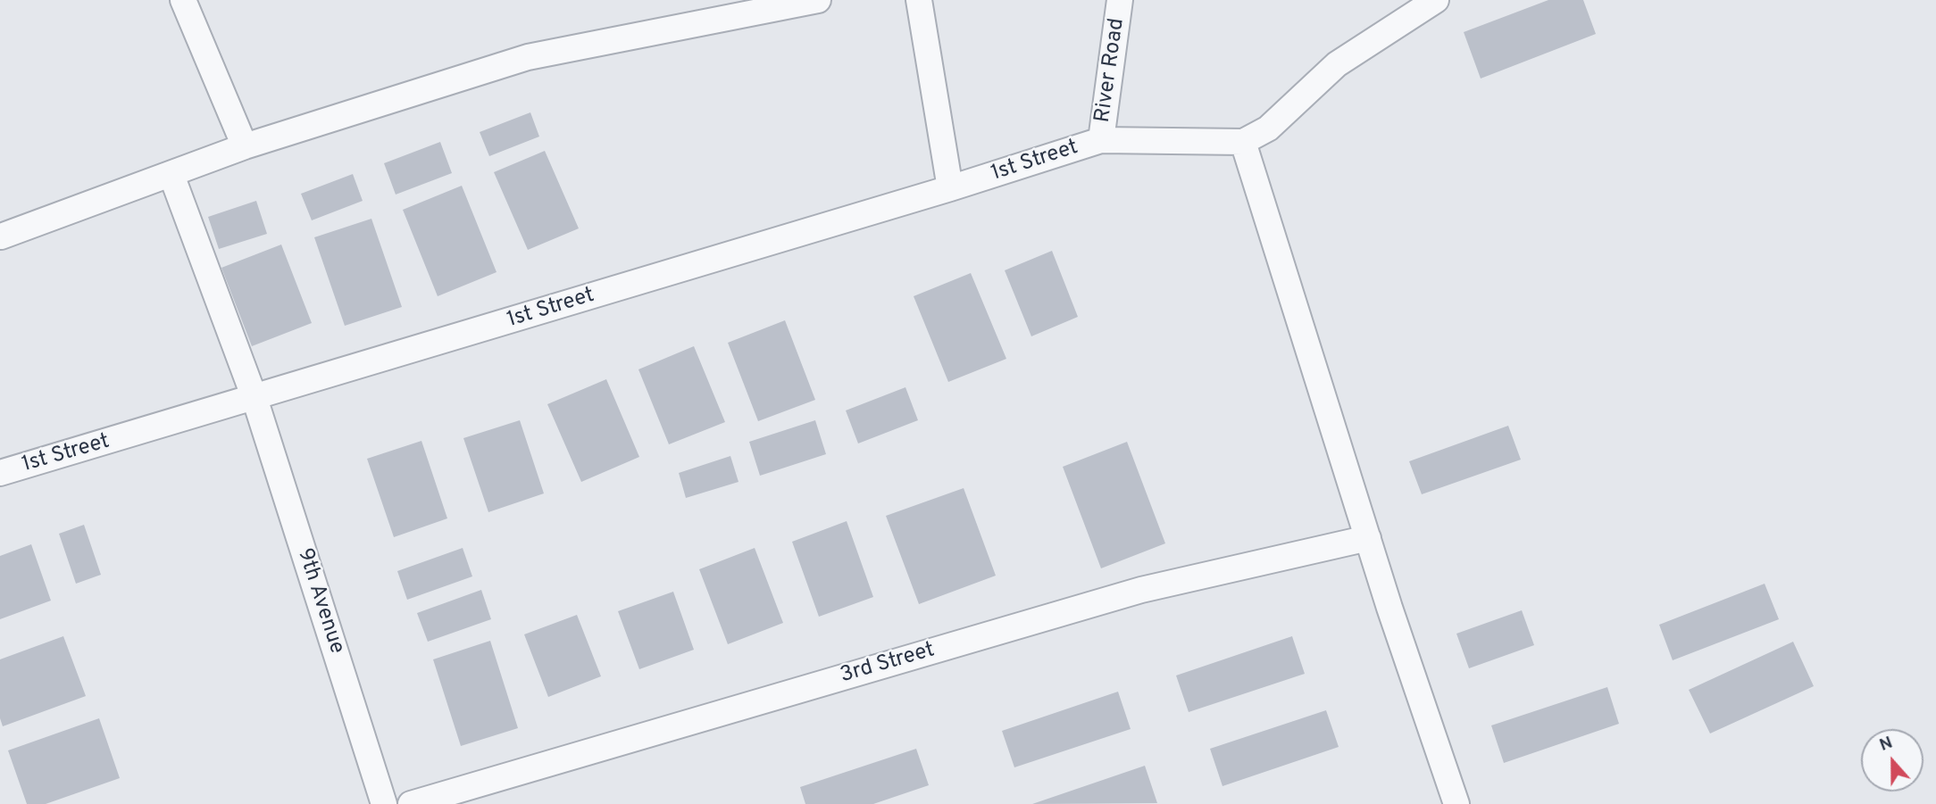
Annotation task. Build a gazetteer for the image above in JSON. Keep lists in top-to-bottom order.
{
  "streets": {
    "street": [
      "River Road",
      "1st Street",
      "9th Avenue",
      "3rd Street"
    ]
  },
  "crossings": [
    ["River Road", "1st Street"],
    ["1st Street", "9th Avenue"]
  ],
  "north": "top"
}
